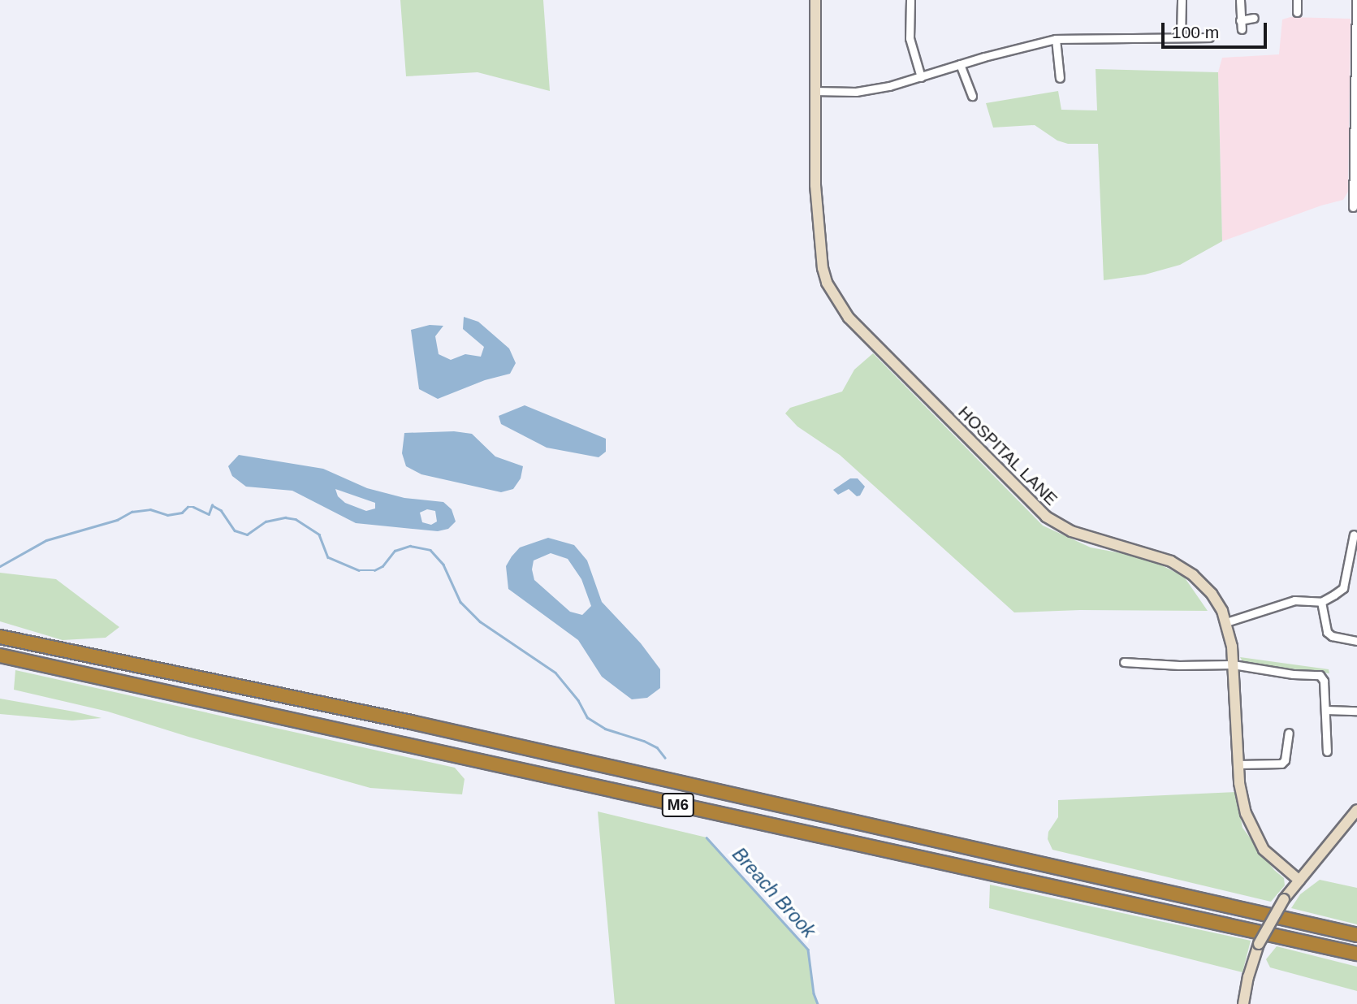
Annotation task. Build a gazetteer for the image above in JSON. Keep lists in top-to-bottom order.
{
  "streets": {
    "highway": ["M6"],
    "street": ["HOSPITAL LANE"]
  },
  "water": ["Breach Brook"],
  "scale_bar": "100 m"
}
